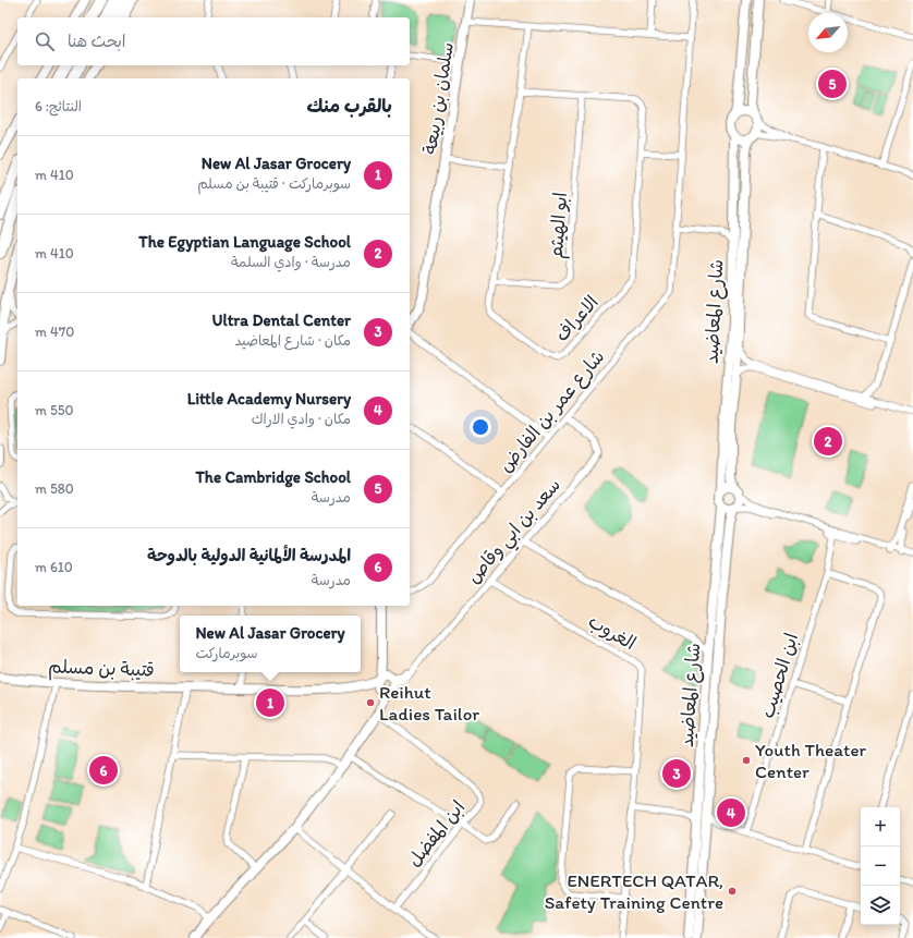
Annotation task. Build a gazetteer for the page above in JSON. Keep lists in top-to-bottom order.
{
  "streets": {
    "street": [
      "سلمان بن ربيعة",
      "ابو الهيثم",
      "شارع المعاضيد",
      "الاعراف",
      "شارع عمر بن الفارض",
      "سعد بن ابي وقاص",
      "الغروب",
      "قتيبة بن مسلم",
      "ابن الحصيب",
      "ابن المفضل"
    ]
  },
  "crossings": [
    ["ابو الهيثم", "الاعراف"],
    ["شارع عمر بن الفارض", "سعد بن ابي وقاص"],
    ["سعد بن ابي وقاص", "الغروب"],
    ["سعد بن ابي وقاص", "قتيبة بن مسلم"]
  ],
  "places": ["Reihut Ladies Tailor", "Youth Theater Center", "ENERTECH QATAR, Safety Training Centre"],
  "north": "bottom left",
  "page": {
    "search": "ابحث هنا",
    "pins": [
      "5",
      "2",
      "1",
      "6",
      "3",
      "4"
    ],
    "heading": ["بالقرب منك", "النتائج: 6"],
    "list": [
      {
        "mark": "1",
        "name": "New Al Jasar Grocery",
        "note": "سوبرماركت · قتيبة بن مسلم",
        "value": "410 m"
      },
      {
        "mark": "2",
        "name": "The Egyptian Language School",
        "note": "مدرسة · وادي السلمة",
        "value": "410 m"
      },
      {
        "mark": "3",
        "name": "Ultra Dental Center",
        "note": "مكان · شارع المعاضيد",
        "value": "470 m"
      },
      {
        "mark": "4",
        "name": "Little Academy Nursery",
        "note": "مكان · وادي الاراك",
        "value": "550 m"
      },
      {
        "mark": "5",
        "name": "The Cambridge School",
        "note": "مدرسة",
        "value": "580 m"
      },
      {
        "mark": "6",
        "name": "المدرسة الألمانية الدولية بالدوحة",
        "note": "مدرسة",
        "value": "610 m"
      }
    ],
    "popup": ["New Al Jasar Grocery", "سوبرماركت"],
    "map_buttons": ["+", "−"]
  }
}
